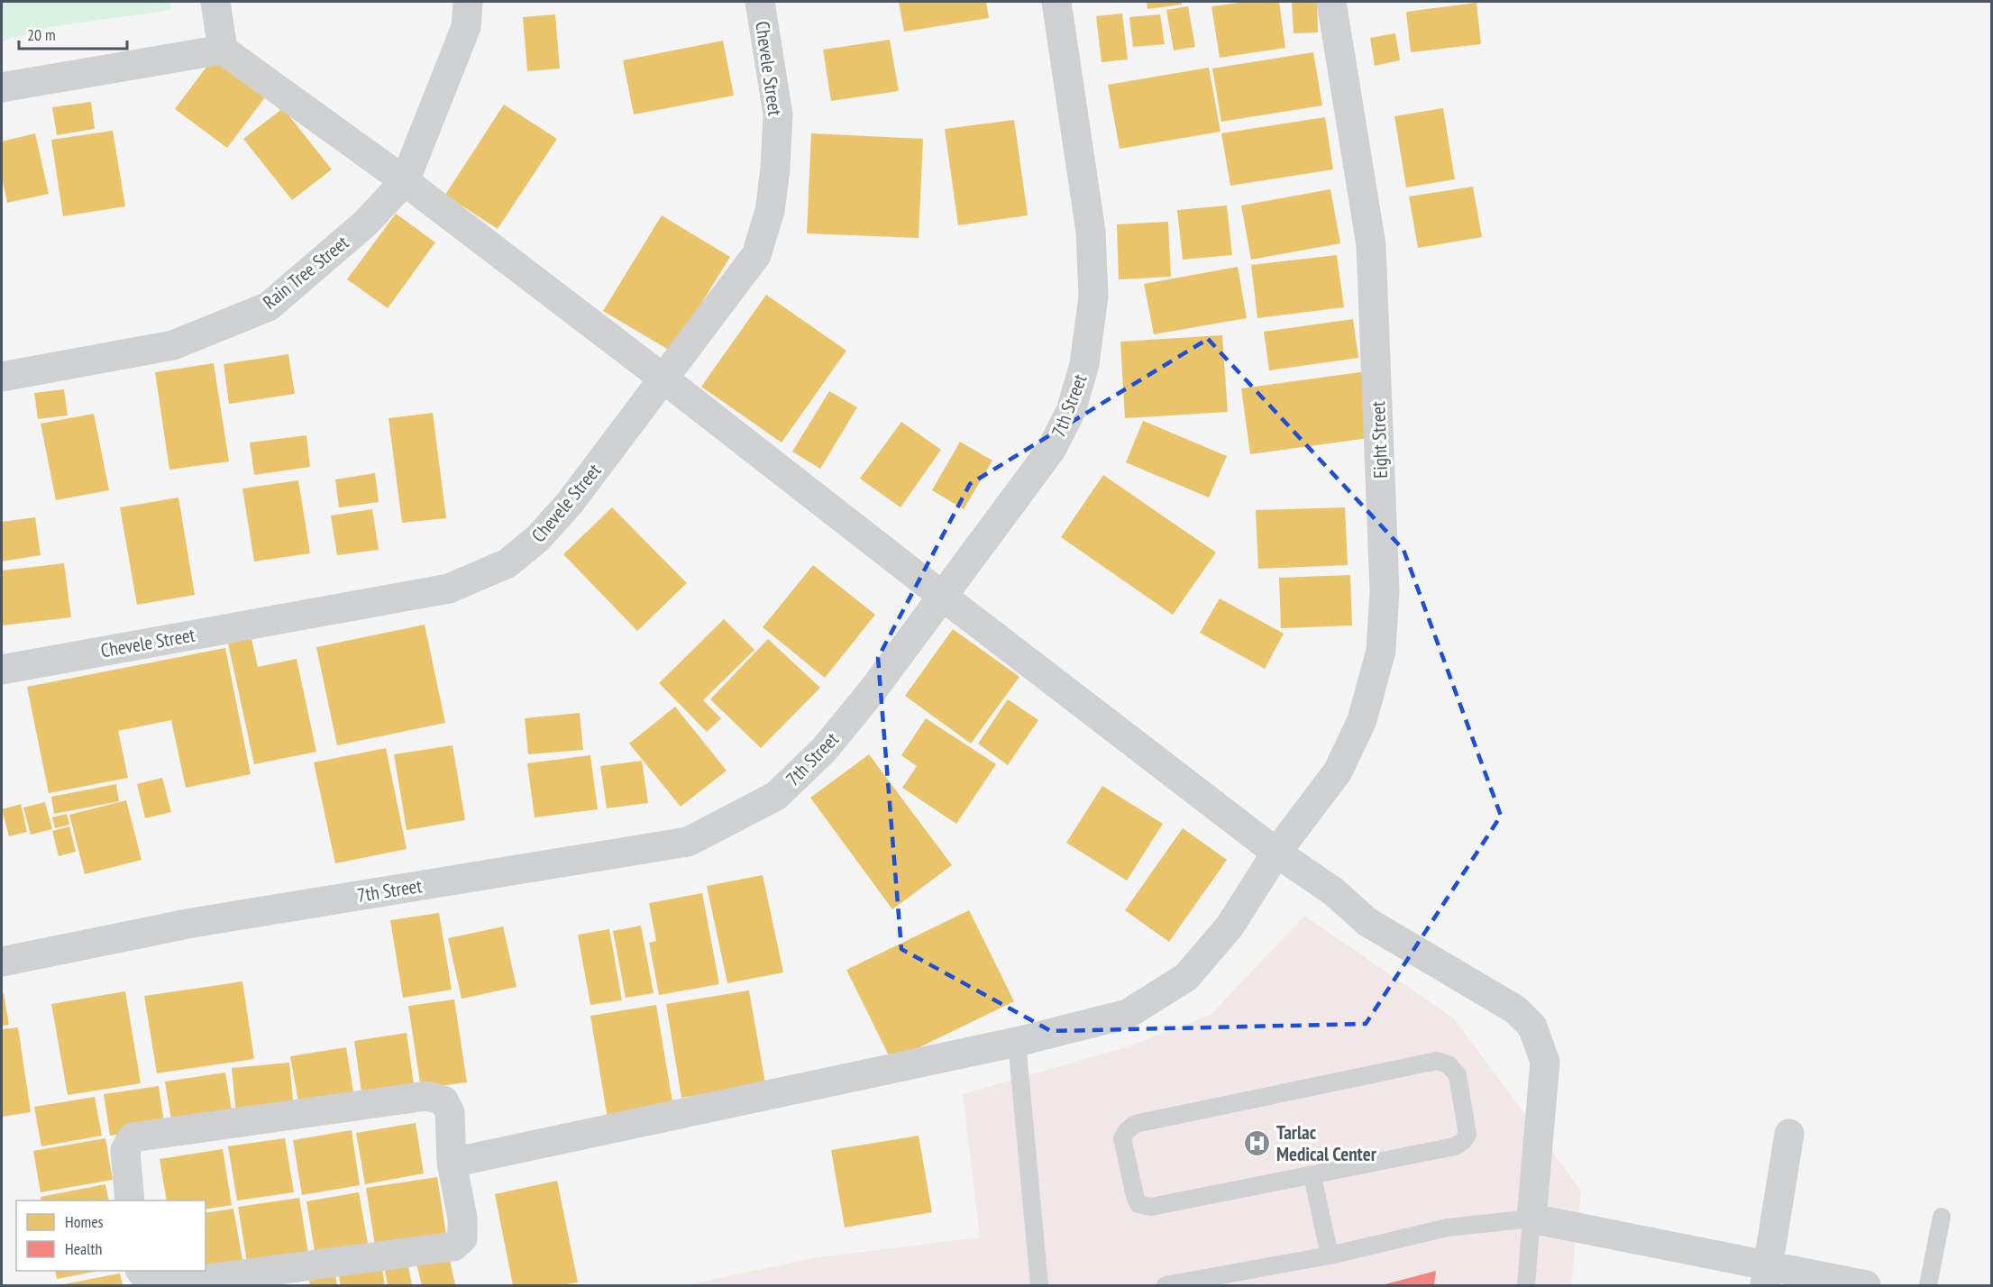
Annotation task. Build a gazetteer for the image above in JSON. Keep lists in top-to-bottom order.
{
  "streets": {
    "street": [
      "Chevele Street",
      "Rain Tree Street",
      "7th Street",
      "Eight Street"
    ]
  },
  "places": {
    "hospital": ["Tarlac Medical Center"]
  },
  "legend": ["Homes", "Health"],
  "scale_bar": "20 m"
}
